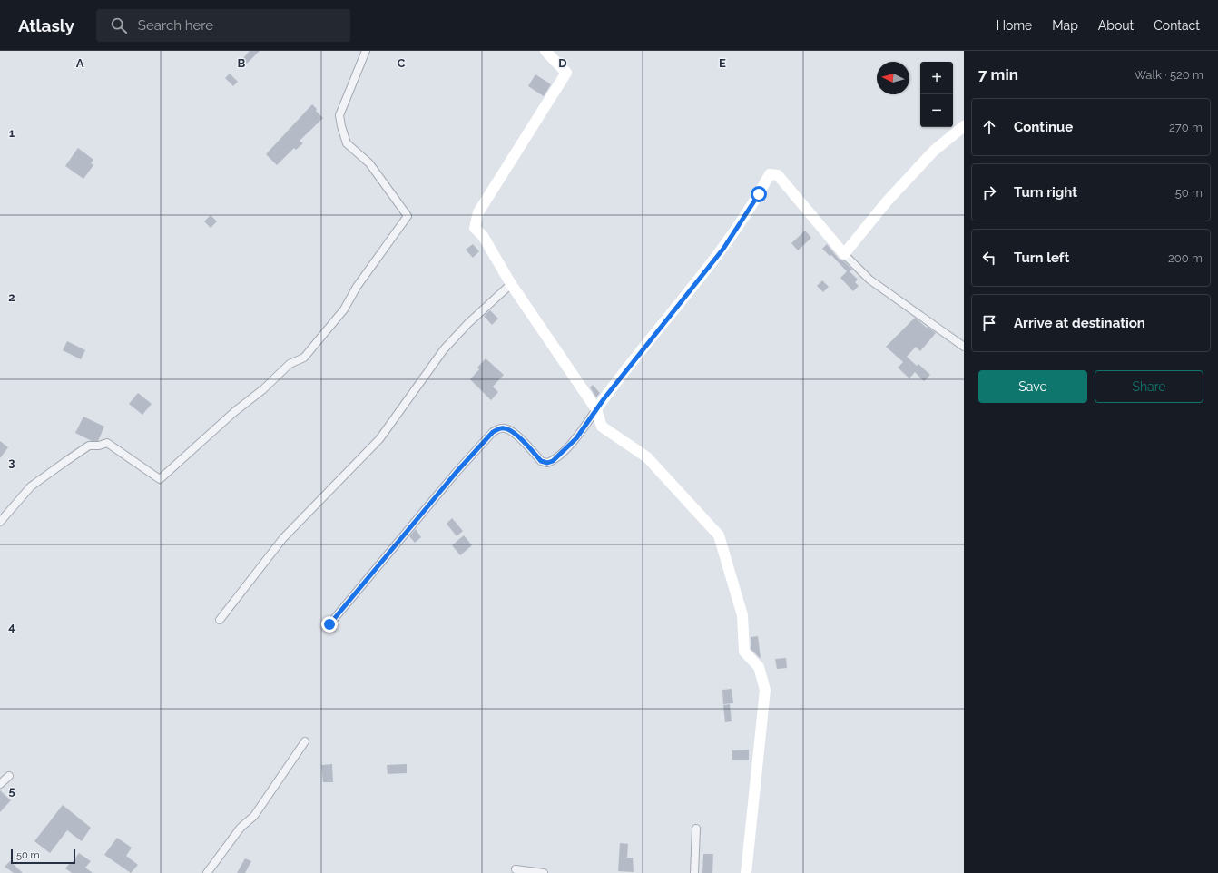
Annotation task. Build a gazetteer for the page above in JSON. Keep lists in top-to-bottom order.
{
  "scale_bar": "50 m",
  "north": "left",
  "page": {
    "header": "Atlasly",
    "search": "Search here",
    "nav": [
      "Home",
      "Map",
      "About",
      "Contact"
    ],
    "heading": ["7 min", "Walk · 520 m"],
    "map_buttons": ["+", "−"],
    "list": [
      ["Continue", "270 m"],
      ["Turn right", "50 m"],
      ["Turn left", "200 m"],
      "Arrive at destination"
    ],
    "buttons": ["Save", "Share"],
    "scale": "50 m"
  },
  "grid": {
    "columns": [
      "A",
      "B",
      "C",
      "D",
      "E"
    ],
    "rows": [
      "1",
      "2",
      "3",
      "4",
      "5"
    ]
  }
}
